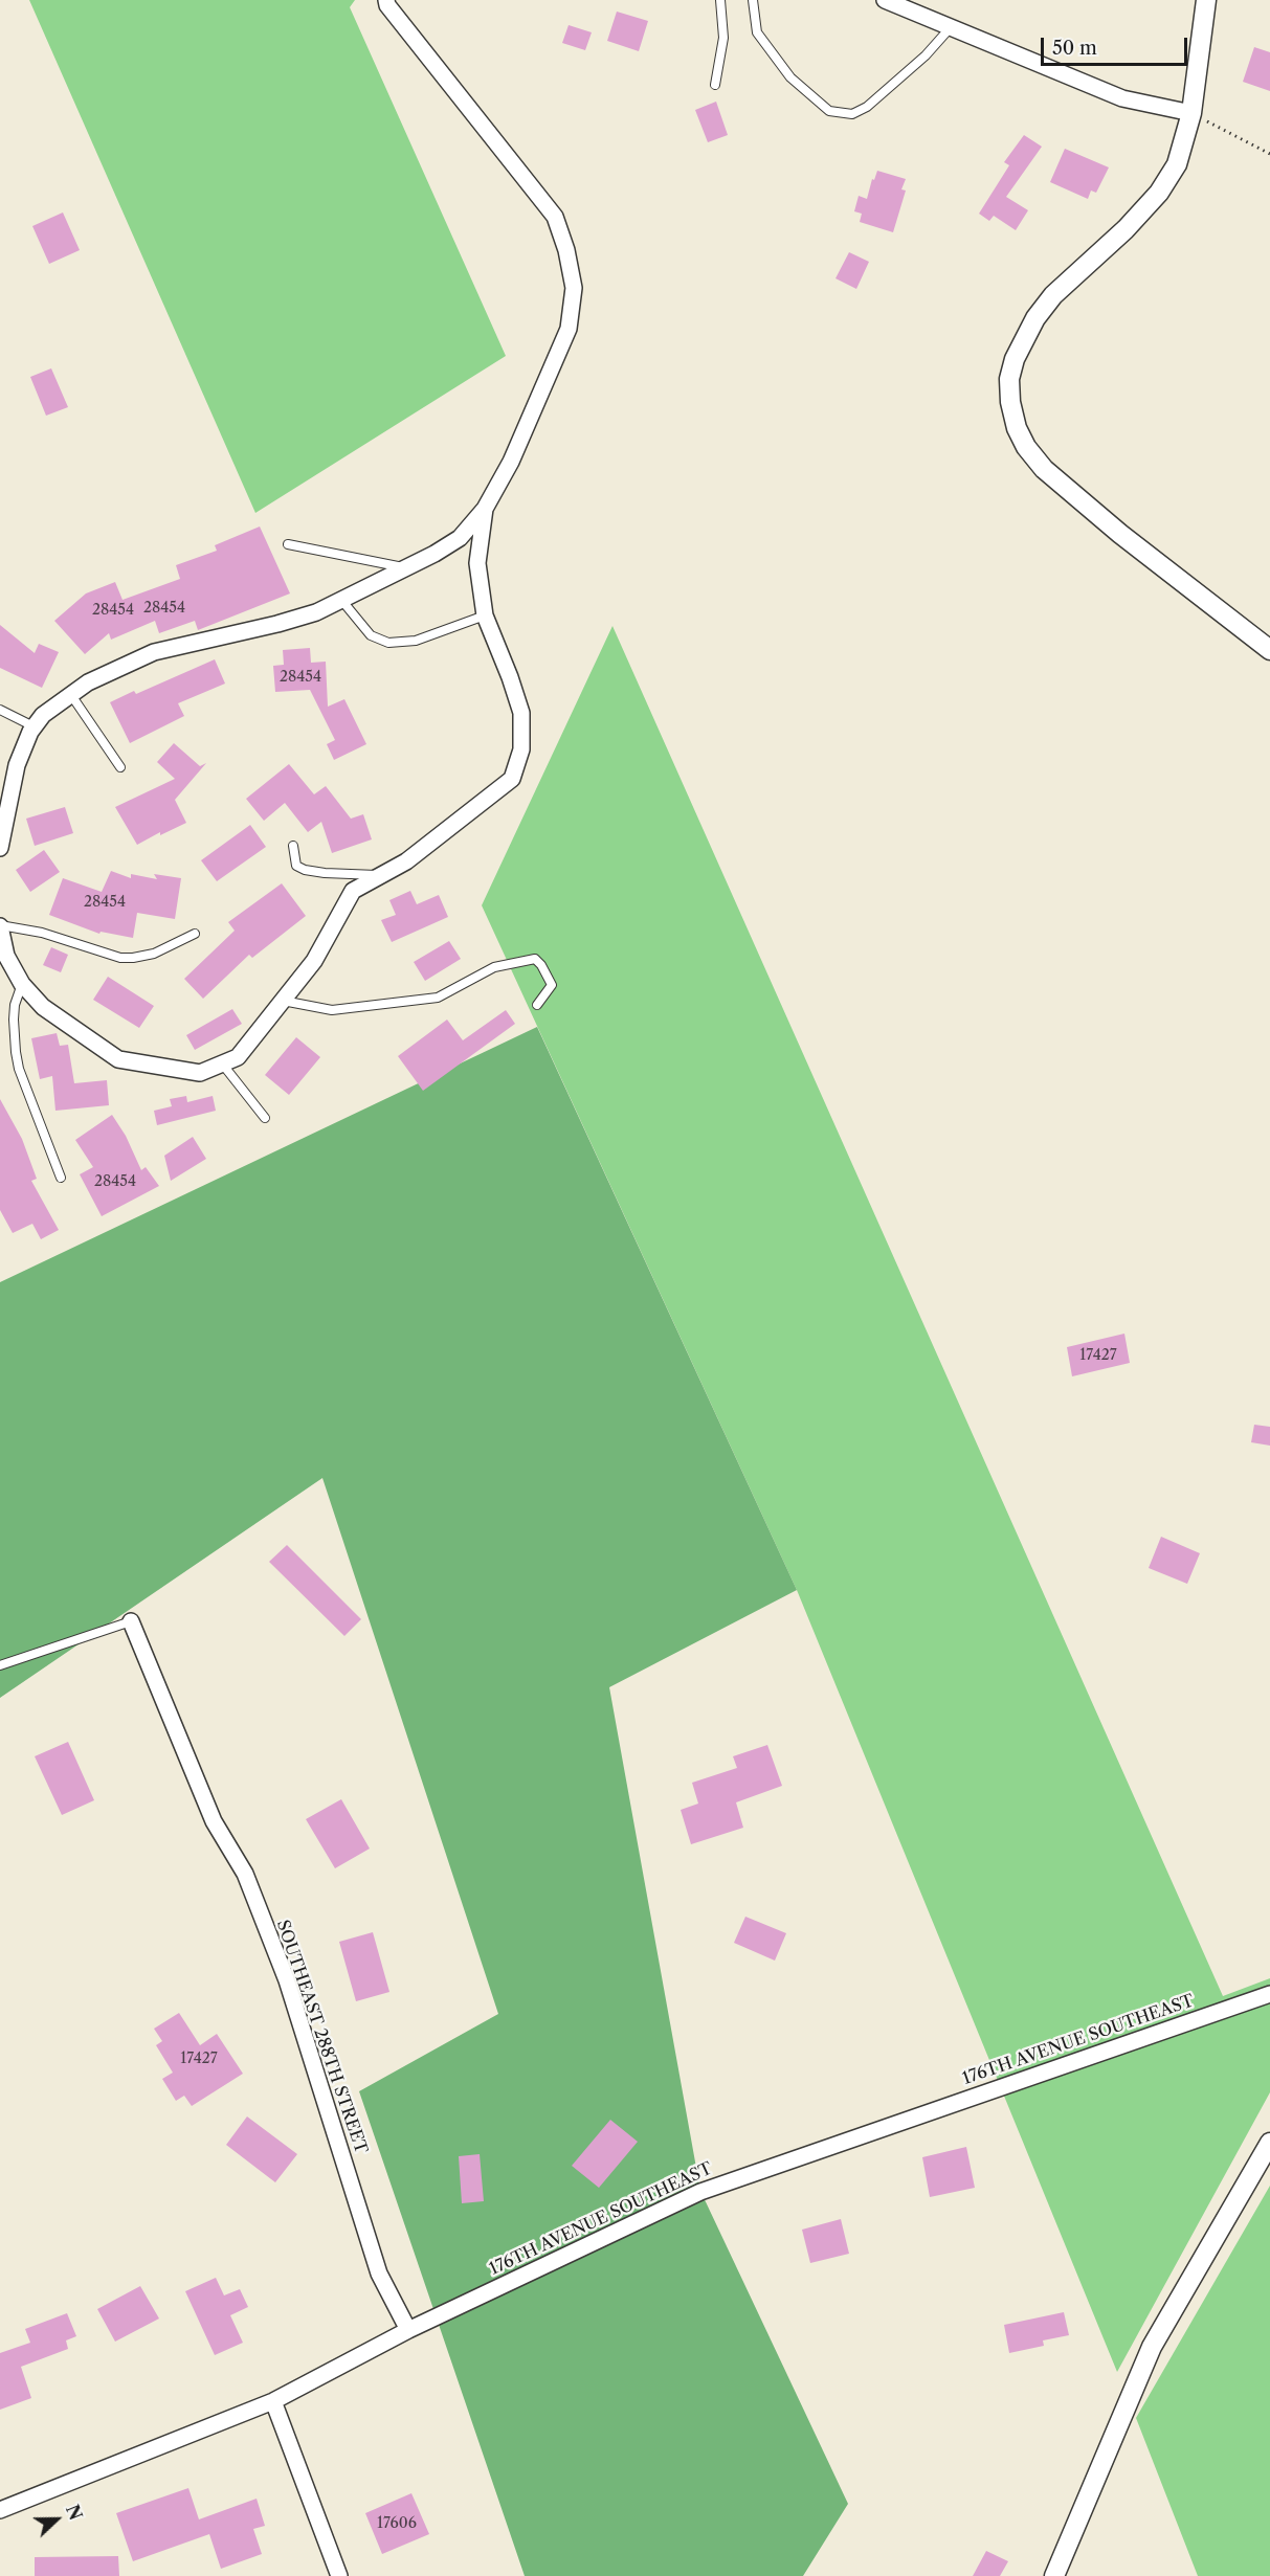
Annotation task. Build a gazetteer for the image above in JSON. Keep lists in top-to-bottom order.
{
  "streets": {
    "street": ["SOUTHEAST 288TH STREET", "176TH AVENUE SOUTHEAST"]
  },
  "crossings": [
    ["SOUTHEAST 288TH STREET", "176TH AVENUE SOUTHEAST"]
  ],
  "house_numbers": [
    "28454",
    "28454",
    "28454",
    "28454",
    "28454",
    "17427",
    "17427",
    "17606"
  ],
  "scale_bar": "50 m",
  "north": "right"
}
